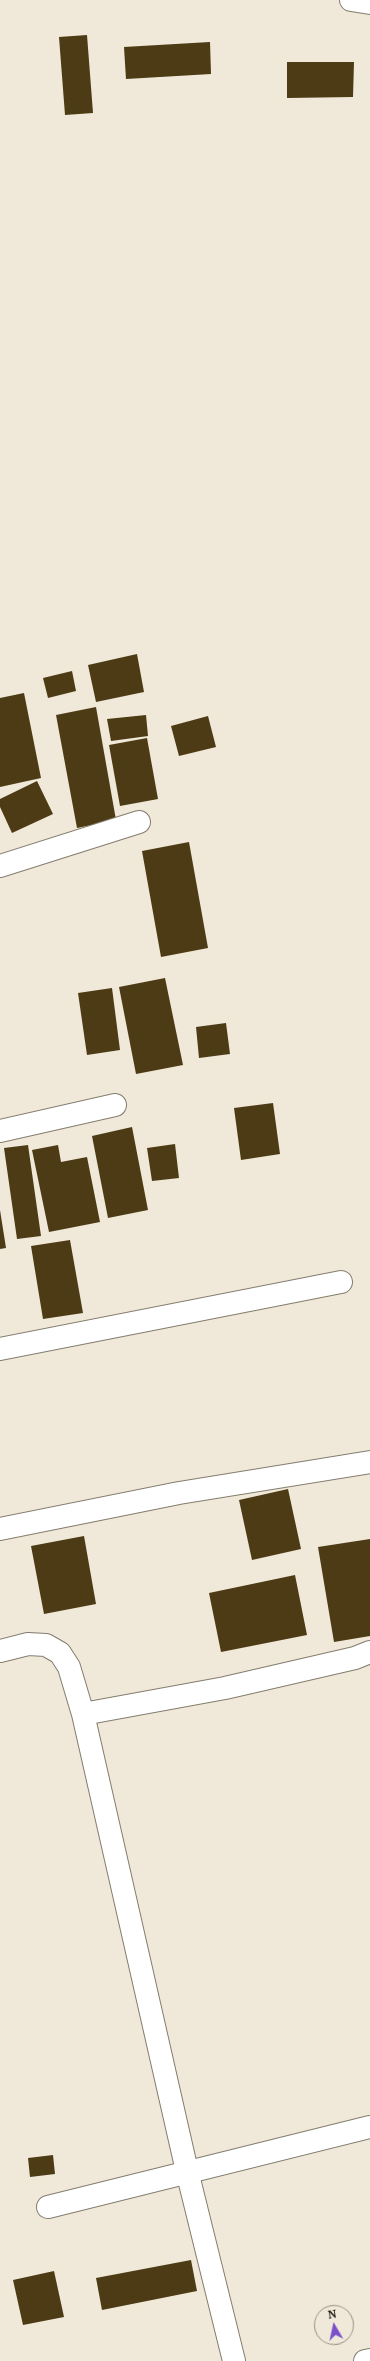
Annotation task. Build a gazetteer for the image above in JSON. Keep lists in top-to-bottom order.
{
  "north": "top"
}
